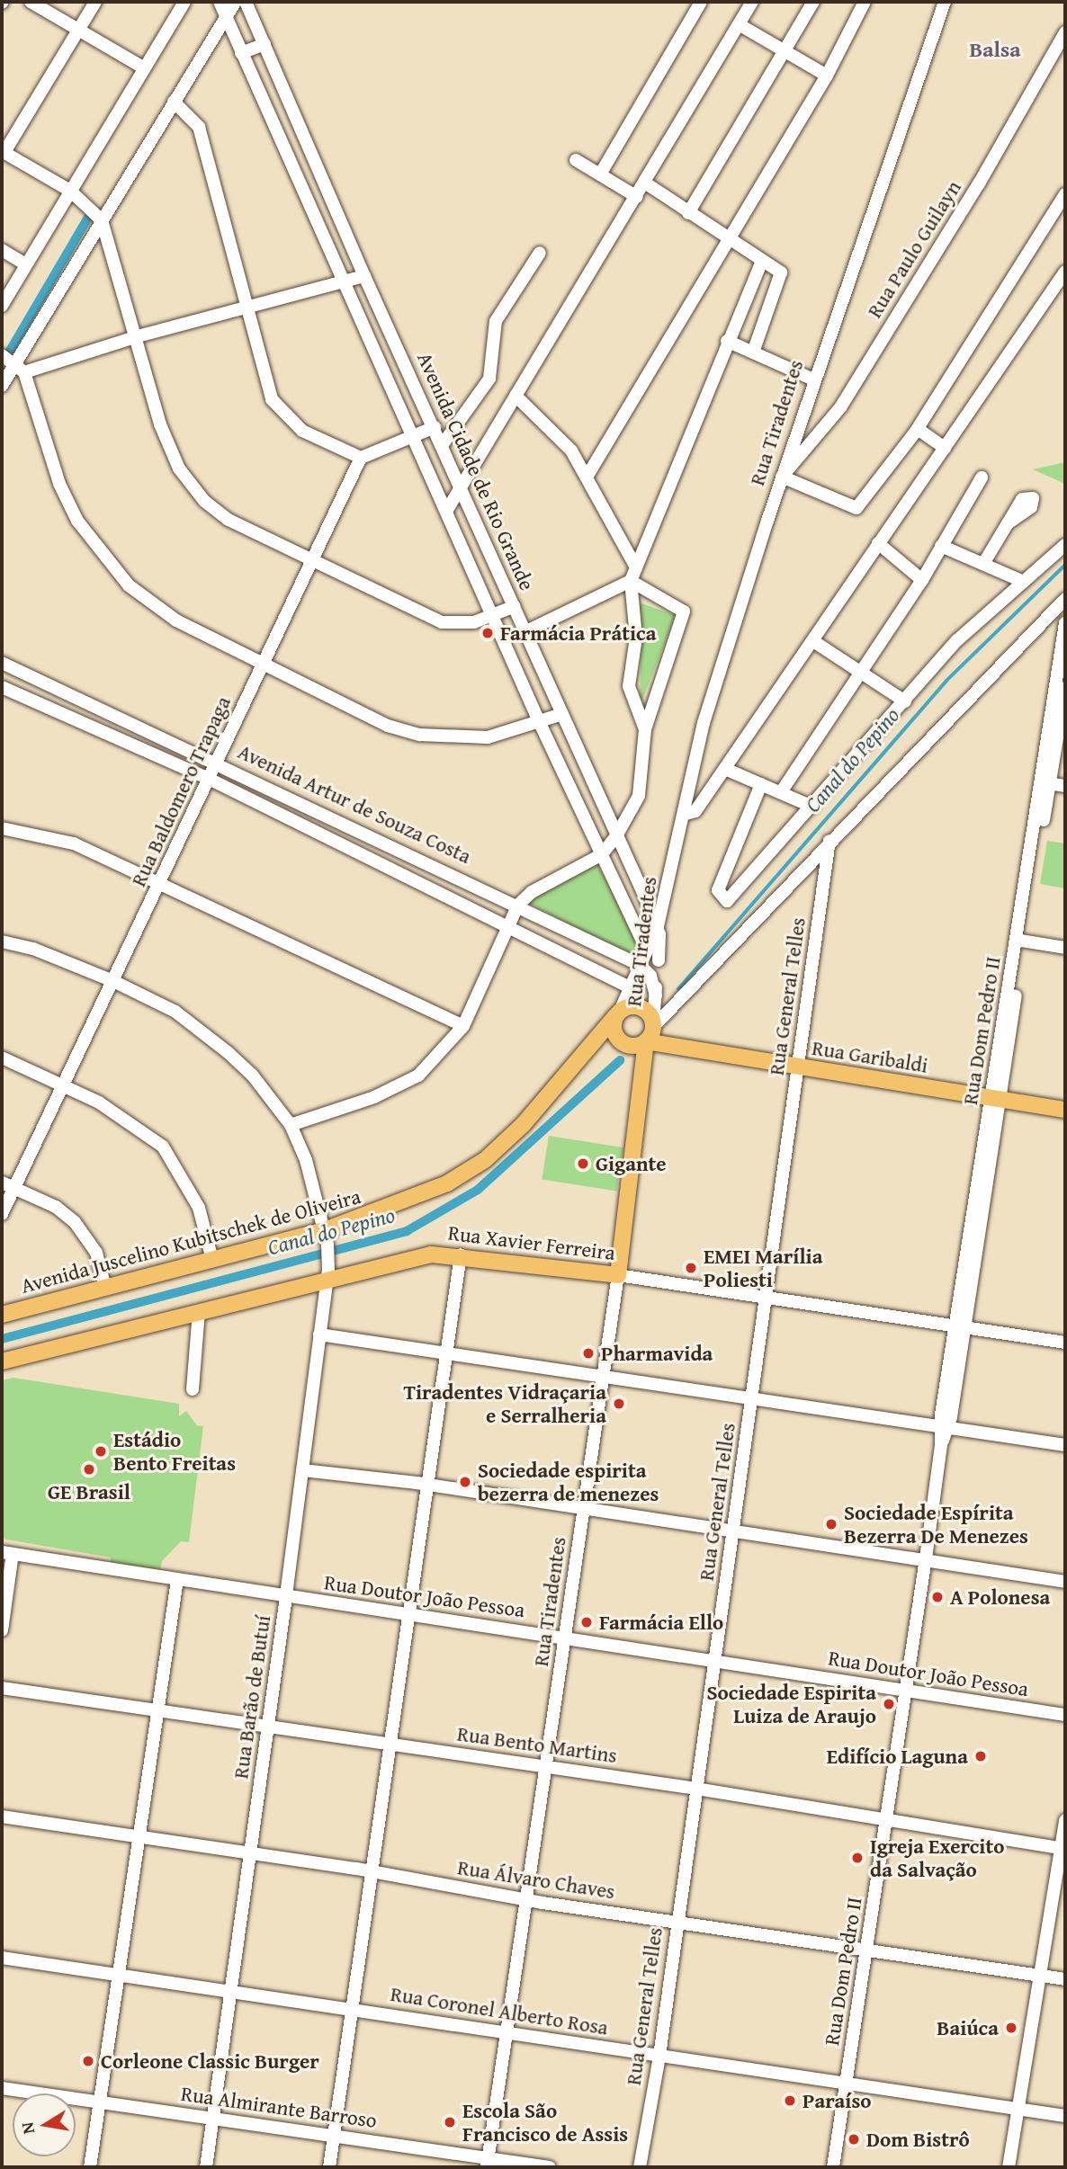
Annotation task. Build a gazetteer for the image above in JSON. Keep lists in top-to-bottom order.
{
  "streets": {
    "main road": [
      "Rua Tiradentes",
      "Rua Garibaldi",
      "Avenida Juscelino Kubitschek de Oliveira",
      "Rua Xavier Ferreira"
    ],
    "street": [
      "Rua Paulo Guilayn",
      "Avenida Cidade de Rio Grande",
      "Rua Baldomero Trapaga",
      "Avenida Artur de Souza Costa",
      "Rua General Telles",
      "Rua Dom Pedro II",
      "Rua Doutor João Pessoa",
      "Rua Barão de Butuí",
      "Rua Bento Martins",
      "Rua Álvaro Chaves",
      "Rua Coronel Alberto Rosa",
      "Rua Almirante Barroso"
    ]
  },
  "crossings": [
    ["Rua Paulo Guilayn", "Rua Tiradentes"],
    ["Rua Tiradentes", "Avenida Cidade de Rio Grande"],
    ["Rua Tiradentes", "Avenida Artur de Souza Costa"],
    ["Rua Tiradentes", "Rua Garibaldi"],
    ["Rua Tiradentes", "Avenida Juscelino Kubitschek de Oliveira"],
    ["Rua Tiradentes", "Rua Xavier Ferreira"],
    ["Rua Tiradentes", "Rua Doutor João Pessoa"],
    ["Rua Tiradentes", "Rua Bento Martins"],
    ["Rua Tiradentes", "Rua Álvaro Chaves"],
    ["Rua Tiradentes", "Rua Coronel Alberto Rosa"],
    ["Rua Tiradentes", "Rua Almirante Barroso"],
    ["Rua Baldomero Trapaga", "Avenida Artur de Souza Costa"],
    ["Rua Baldomero Trapaga", "Rua Barão de Butuí"],
    ["Rua General Telles", "Rua Garibaldi"],
    ["Rua General Telles", "Rua Xavier Ferreira"],
    ["Rua General Telles", "Rua Doutor João Pessoa"],
    ["Rua General Telles", "Rua Bento Martins"],
    ["Rua General Telles", "Rua Álvaro Chaves"],
    ["Rua General Telles", "Rua Coronel Alberto Rosa"],
    ["Rua Dom Pedro II", "Rua Garibaldi"],
    ["Rua Dom Pedro II", "Rua Xavier Ferreira"],
    ["Rua Dom Pedro II", "Rua Doutor João Pessoa"],
    ["Rua Dom Pedro II", "Rua Bento Martins"],
    ["Rua Dom Pedro II", "Rua Álvaro Chaves"],
    ["Rua Dom Pedro II", "Rua Coronel Alberto Rosa"],
    ["Rua Garibaldi", "Avenida Juscelino Kubitschek de Oliveira"],
    ["Avenida Juscelino Kubitschek de Oliveira", "Rua Barão de Butuí"],
    ["Rua Xavier Ferreira", "Rua Barão de Butuí"],
    ["Rua Doutor João Pessoa", "Rua Barão de Butuí"],
    ["Rua Barão de Butuí", "Rua Bento Martins"],
    ["Rua Barão de Butuí", "Rua Álvaro Chaves"],
    ["Rua Barão de Butuí", "Rua Coronel Alberto Rosa"],
    ["Rua Barão de Butuí", "Rua Almirante Barroso"]
  ],
  "districts": ["Balsa"],
  "water": ["Canal do Pepino"],
  "places": [
    "Farmácia Prática",
    "Gigante",
    "EMEI Marília Poliesti",
    "Pharmavida",
    "Tiradentes Vidraçaria e Serralheria",
    "Estádio Bento Freitas",
    "GE Brasil",
    "Sociedade espirita bezerra de menezes",
    "Sociedade Espírita Bezerra De Menezes",
    "A Polonesa",
    "Farmácia Ello",
    "Sociedade Espirita Luiza de Araujo",
    "Edifício Laguna",
    "Igreja Exercito da Salvação",
    "Baiúca",
    "Corleone Classic Burger",
    "Paraíso",
    "Escola São Francisco de Assis",
    "Dom Bistrô"
  ],
  "north": "left"
}
